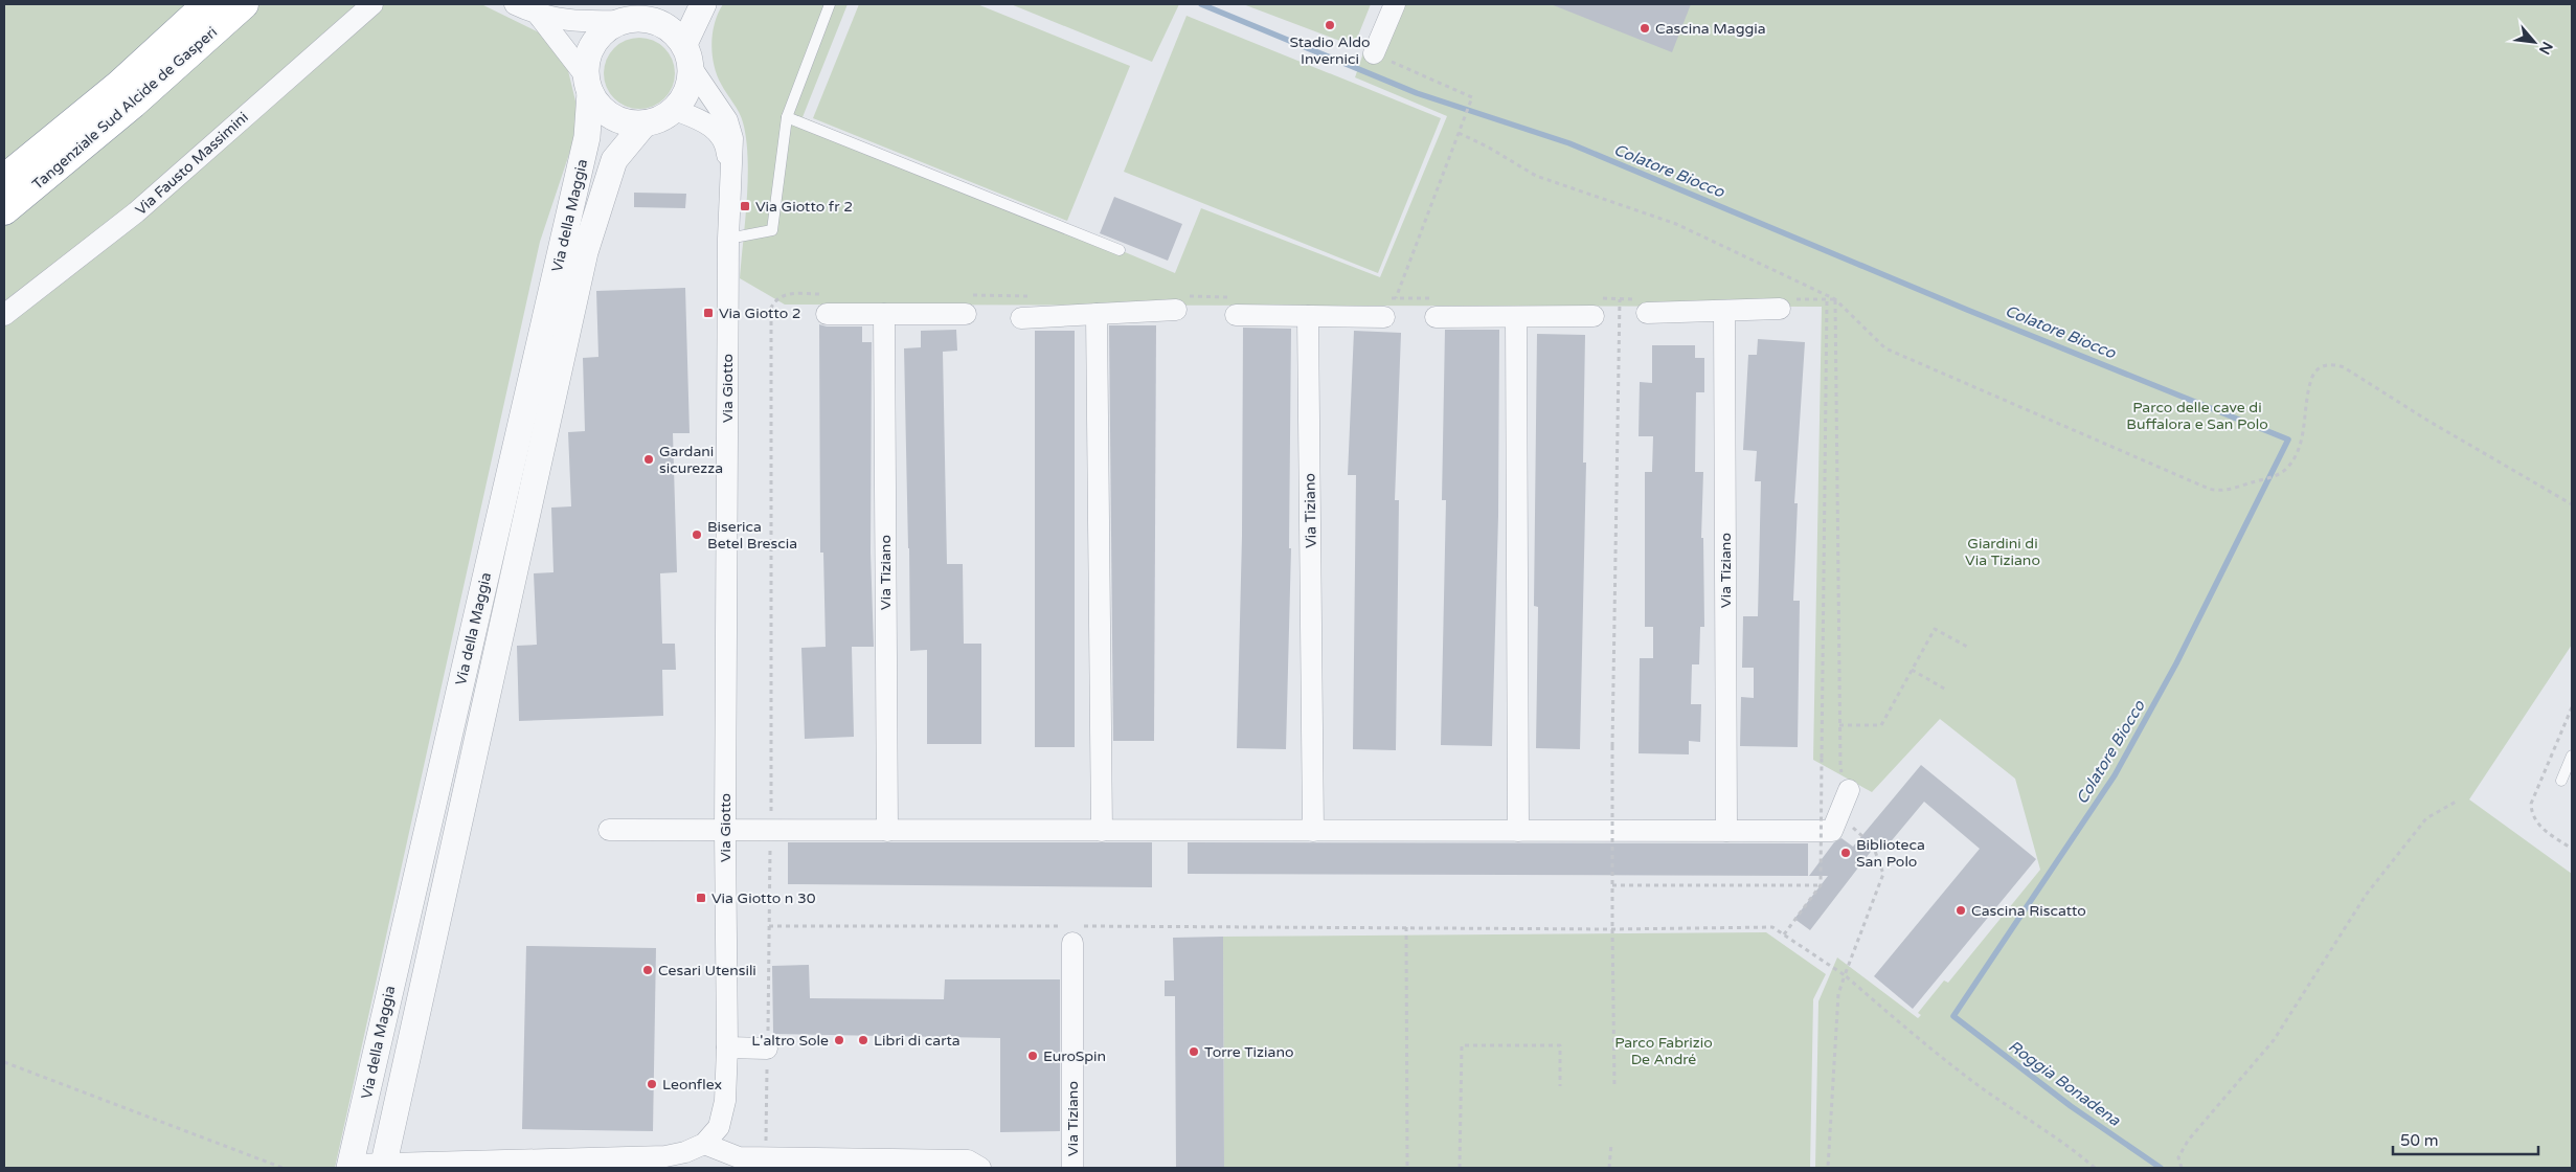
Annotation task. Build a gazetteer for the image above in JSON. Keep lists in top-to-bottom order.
{
  "streets": {
    "highway": ["Tangenziale Sud Alcide de Gasperi"],
    "street": [
      "Via Fausto Massimini",
      "Via della Maggia",
      "Via Giotto",
      "Via Tiziano"
    ]
  },
  "crossings": [
    ["Via della Maggia", "Via Giotto"]
  ],
  "water": ["Colatore Biocco", "Roggia Bonadena"],
  "parks": ["Parco delle cave di Buffalora e San Polo", "Giardini di Via Tiziano", "Parco Fabrizio De André"],
  "places": {
    "other": [
      "Stadio Aldo Invernici",
      "Cascina Maggia",
      "Gardani sicurezza",
      "Biserica Betel Brescia",
      "Biblioteca San Polo",
      "Cascina Riscatto",
      "Cesari Utensili",
      "L'altro Sole",
      "Libri di carta",
      "Torre Tiziano",
      "EuroSpin",
      "Leonflex"
    ],
    "transit": ["Via Giotto fr 2", "Via Giotto 2", "Via Giotto n 30"]
  },
  "scale_bar": "50 m",
  "north": "bottom right"
}
